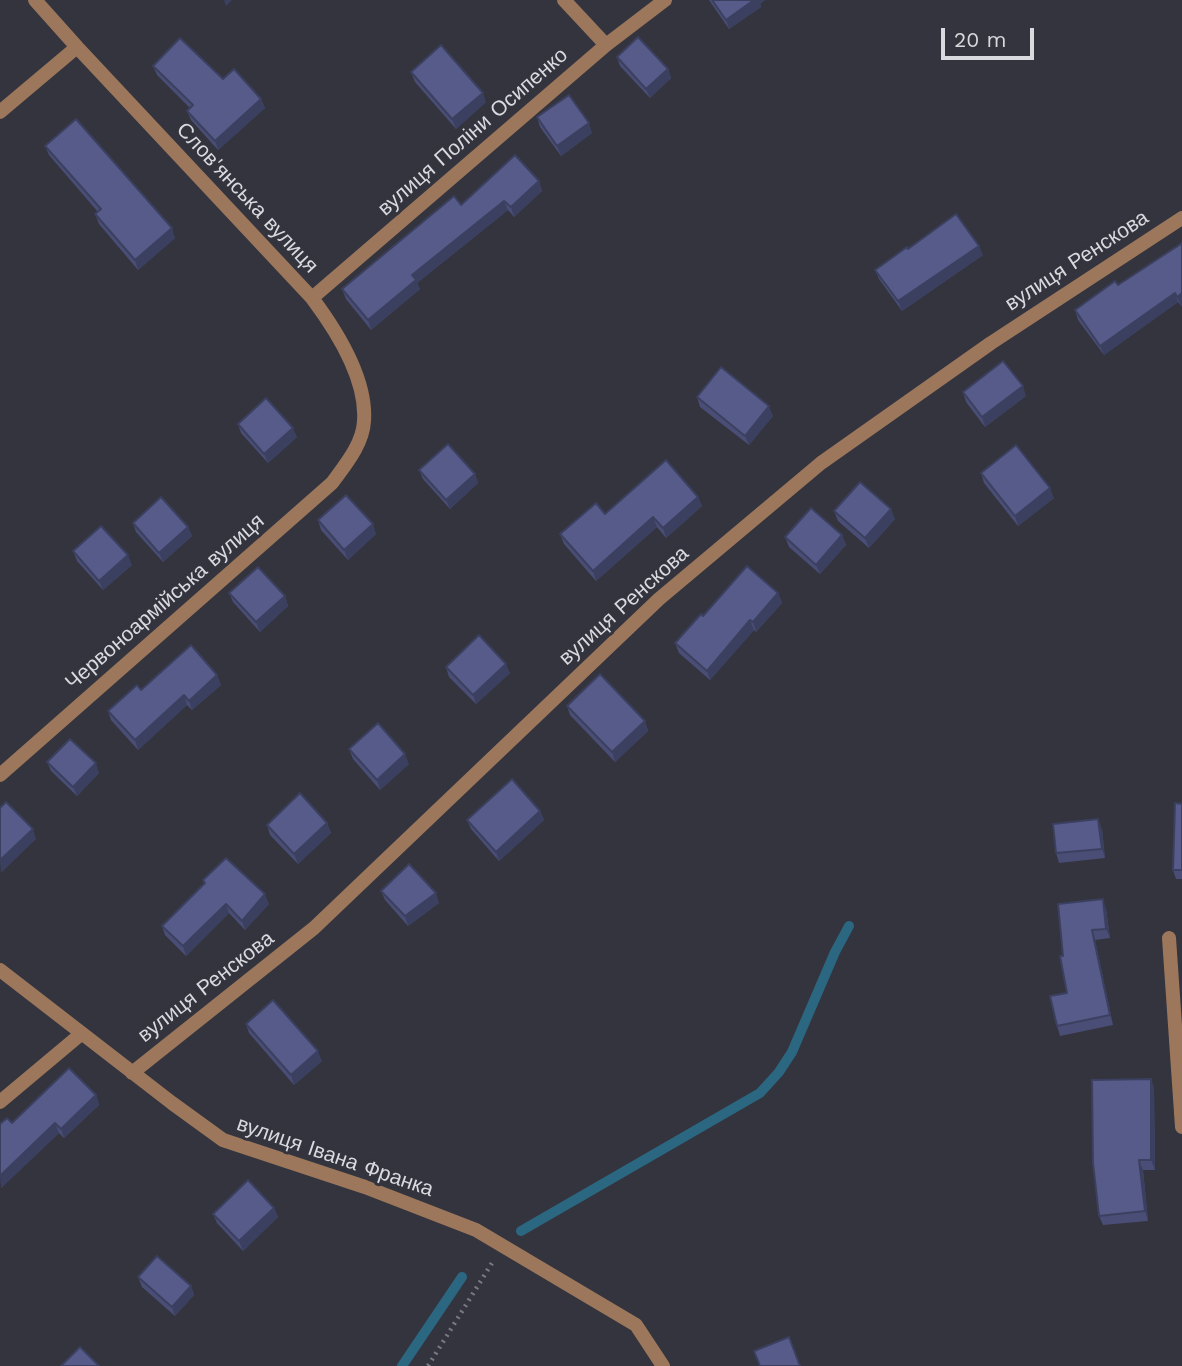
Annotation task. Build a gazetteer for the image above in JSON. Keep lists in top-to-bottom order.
{
  "streets": {
    "street": [
      "вулиця Поліни Осипенко",
      "Слов'янська вулиця",
      "вулиця Ренскова",
      "Червоноармійська вулиця",
      "вулиця Івана Франка"
    ]
  },
  "crossings": [
    ["вулиця Поліни Осипенко", "Слов'янська вулиця"],
    ["Слов'янська вулиця", "Червоноармійська вулиця"],
    ["вулиця Ренскова", "вулиця Івана Франка"]
  ],
  "scale_bar": "20 m"
}
